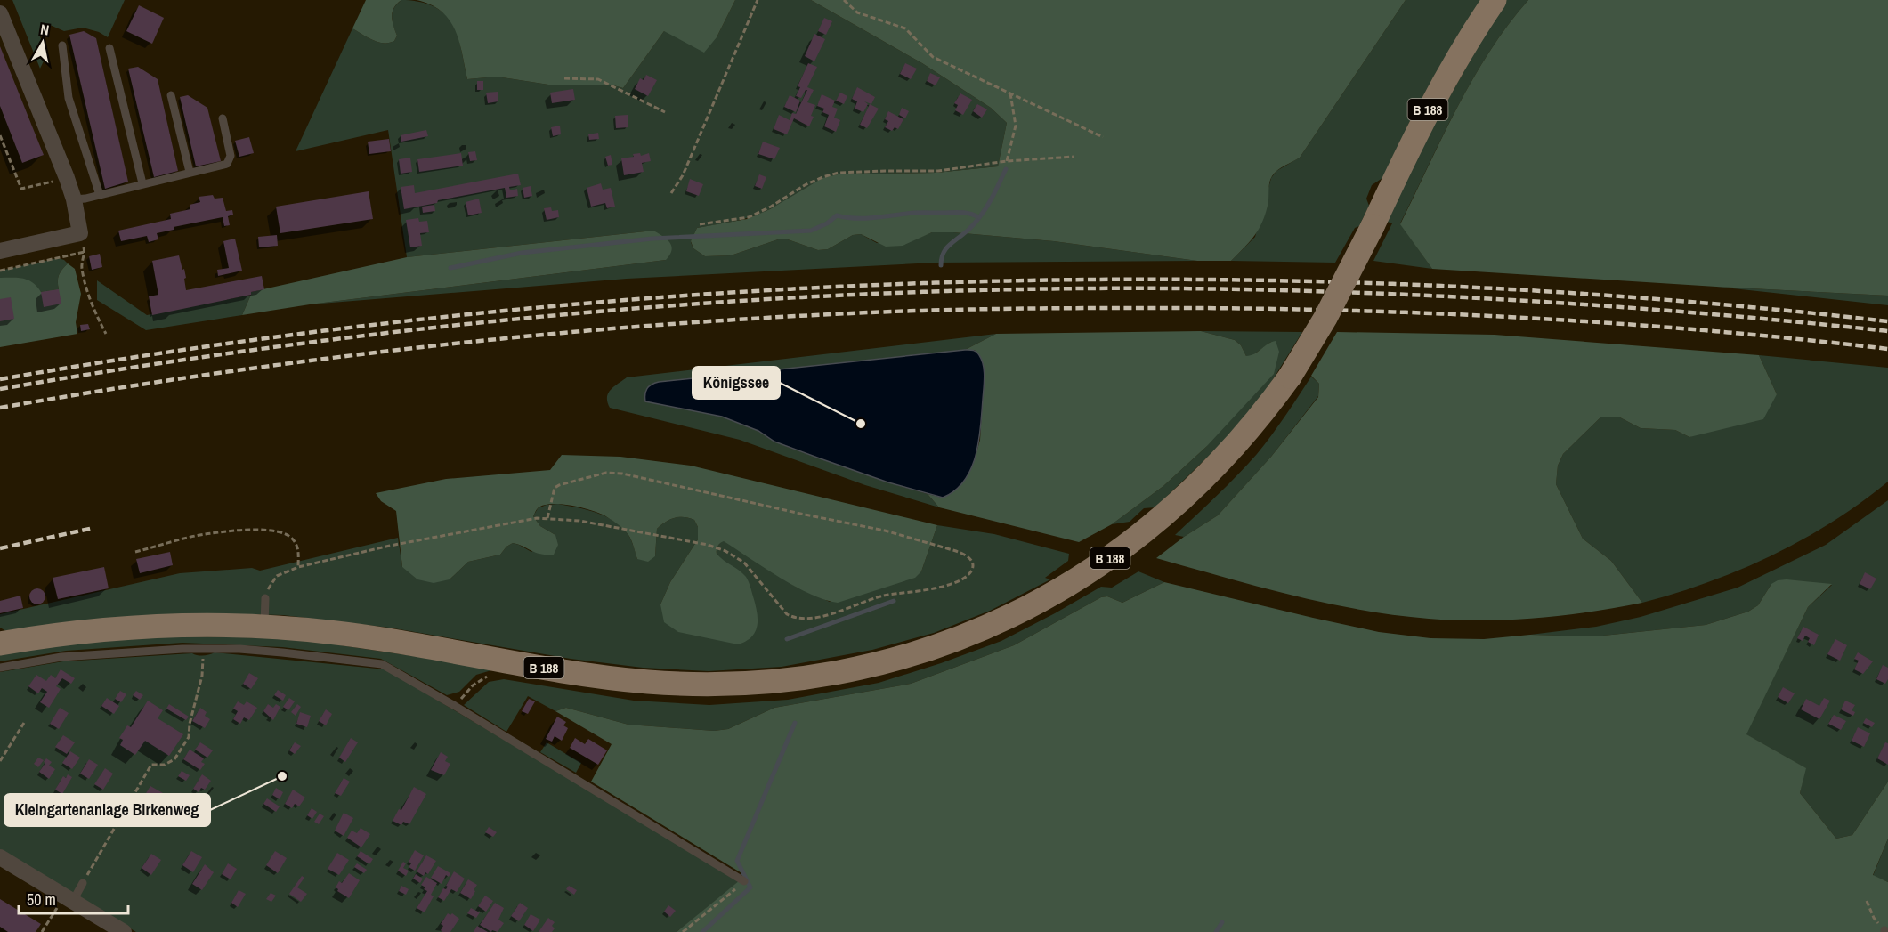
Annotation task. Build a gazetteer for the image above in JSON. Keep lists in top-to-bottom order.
{
  "streets": {
    "main road": ["B 188"]
  },
  "places": ["Königssee", "Kleingartenanlage Birkenweg"],
  "scale_bar": "50 m",
  "north": "top"
}
